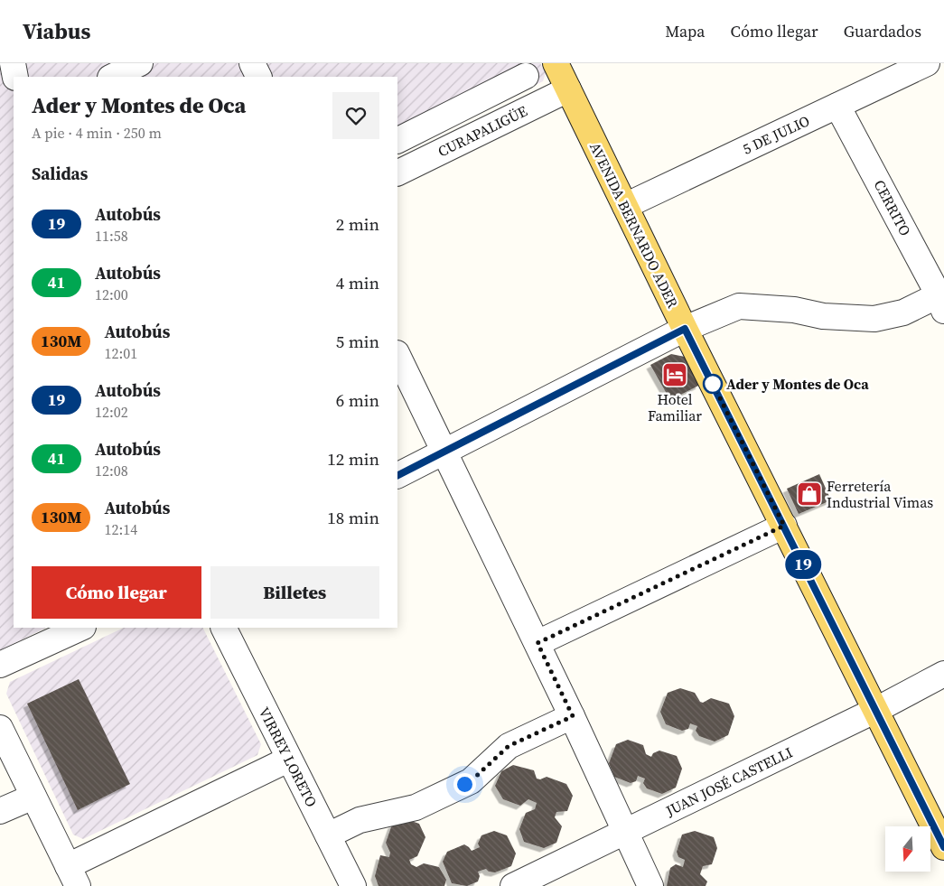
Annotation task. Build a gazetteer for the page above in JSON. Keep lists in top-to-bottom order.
{
  "streets": {
    "main road": ["AVENIDA BERNARDO ADER"],
    "street": [
      "CURAPALIGÜE",
      "5 DE JULIO",
      "CERRITO",
      "VIRREY LORETO",
      "JUAN JOSÉ CASTELLI"
    ]
  },
  "crossings": [
    ["CURAPALIGÜE", "AVENIDA BERNARDO ADER"],
    ["5 DE JULIO", "CERRITO"],
    ["5 DE JULIO", "AVENIDA BERNARDO ADER"],
    ["AVENIDA BERNARDO ADER", "JUAN JOSÉ CASTELLI"]
  ],
  "places": {
    "hotel": ["Hotel Familiar"],
    "other": ["Ader y Montes de Oca"],
    "shop": ["Ferretería Industrial Vimas"]
  },
  "lines": ["bus line 19"],
  "north": "bottom",
  "page": {
    "header": "Viabus",
    "nav": ["Mapa", "Cómo llegar", "Guardados"],
    "on_map": "19",
    "heading": [
      ["Ader y Montes de Oca", "A pie · 4 min · 250 m"],
      "Salidas"
    ],
    "list": [
      {
        "mark": "19",
        "name": "Autobús",
        "note": "11:58",
        "value": "2 min"
      },
      {
        "mark": "41",
        "name": "Autobús",
        "note": "12:00",
        "value": "4 min"
      },
      {
        "mark": "130M",
        "name": "Autobús",
        "note": "12:01",
        "value": "5 min"
      },
      {
        "mark": "19",
        "name": "Autobús",
        "note": "12:02",
        "value": "6 min"
      },
      {
        "mark": "41",
        "name": "Autobús",
        "note": "12:08",
        "value": "12 min"
      },
      {
        "mark": "130M",
        "name": "Autobús",
        "note": "12:14",
        "value": "18 min"
      }
    ],
    "buttons": ["Cómo llegar", "Billetes"]
  }
}
